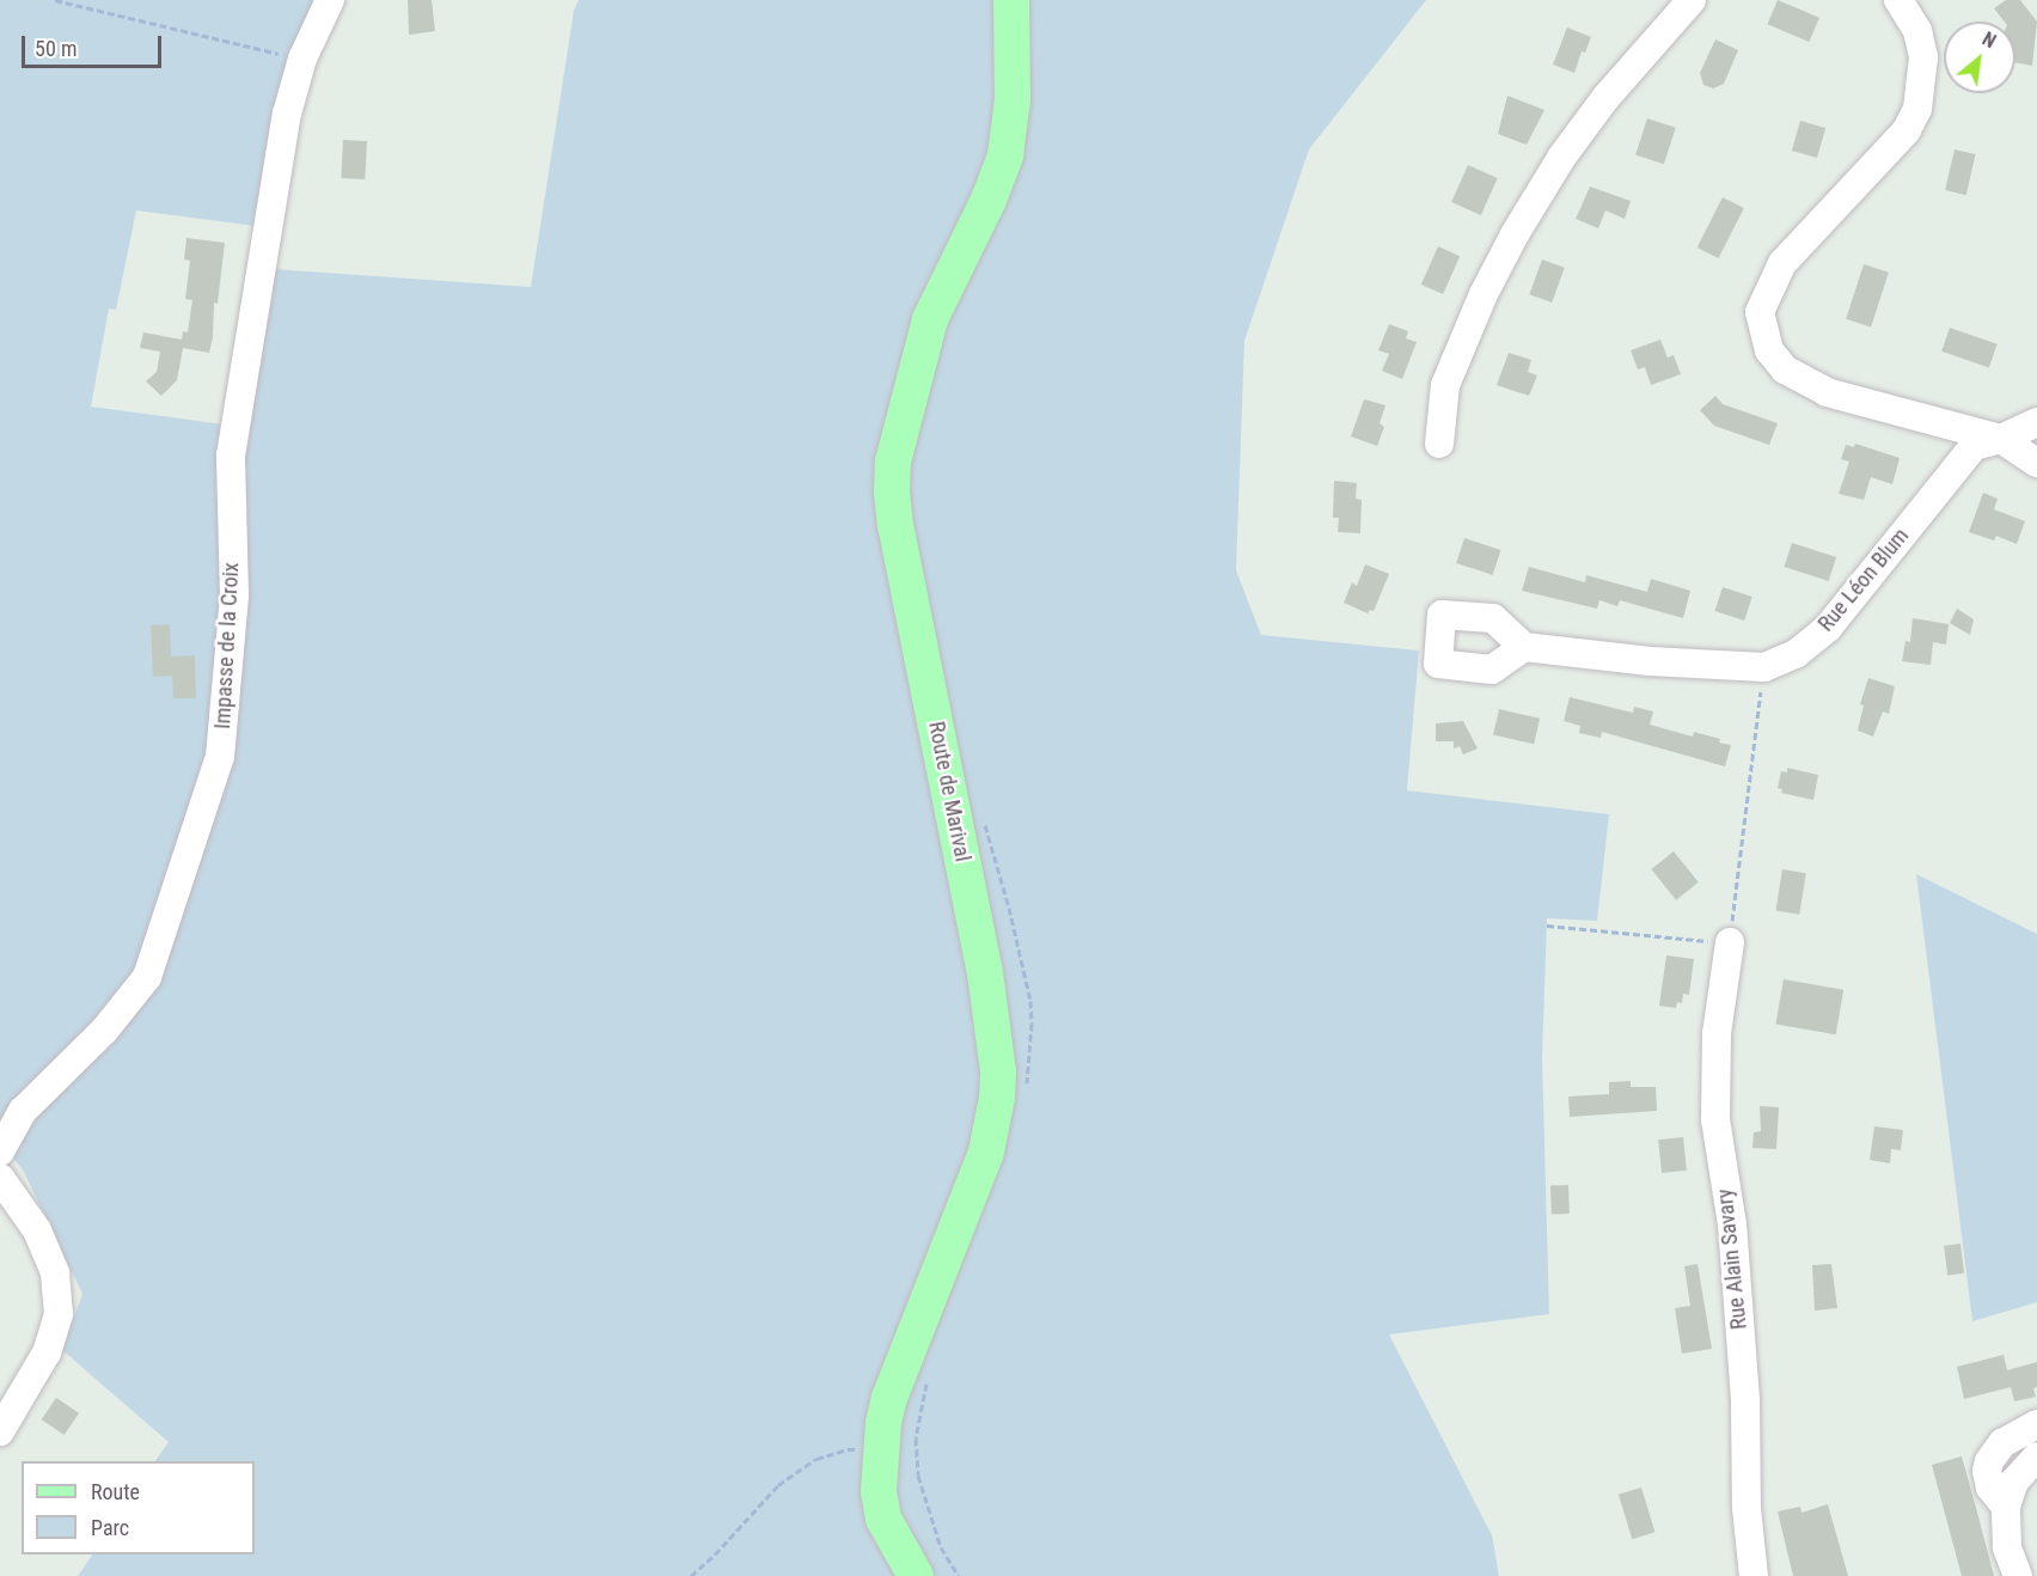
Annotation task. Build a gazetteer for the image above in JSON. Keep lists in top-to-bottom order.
{
  "streets": {
    "main road": ["Route de Marival"],
    "street": ["Rue Léon Blum", "Impasse de la Croix", "Rue Alain Savary"]
  },
  "legend": ["Route", "Parc"],
  "scale_bar": "50 m",
  "north": "top right"
}
